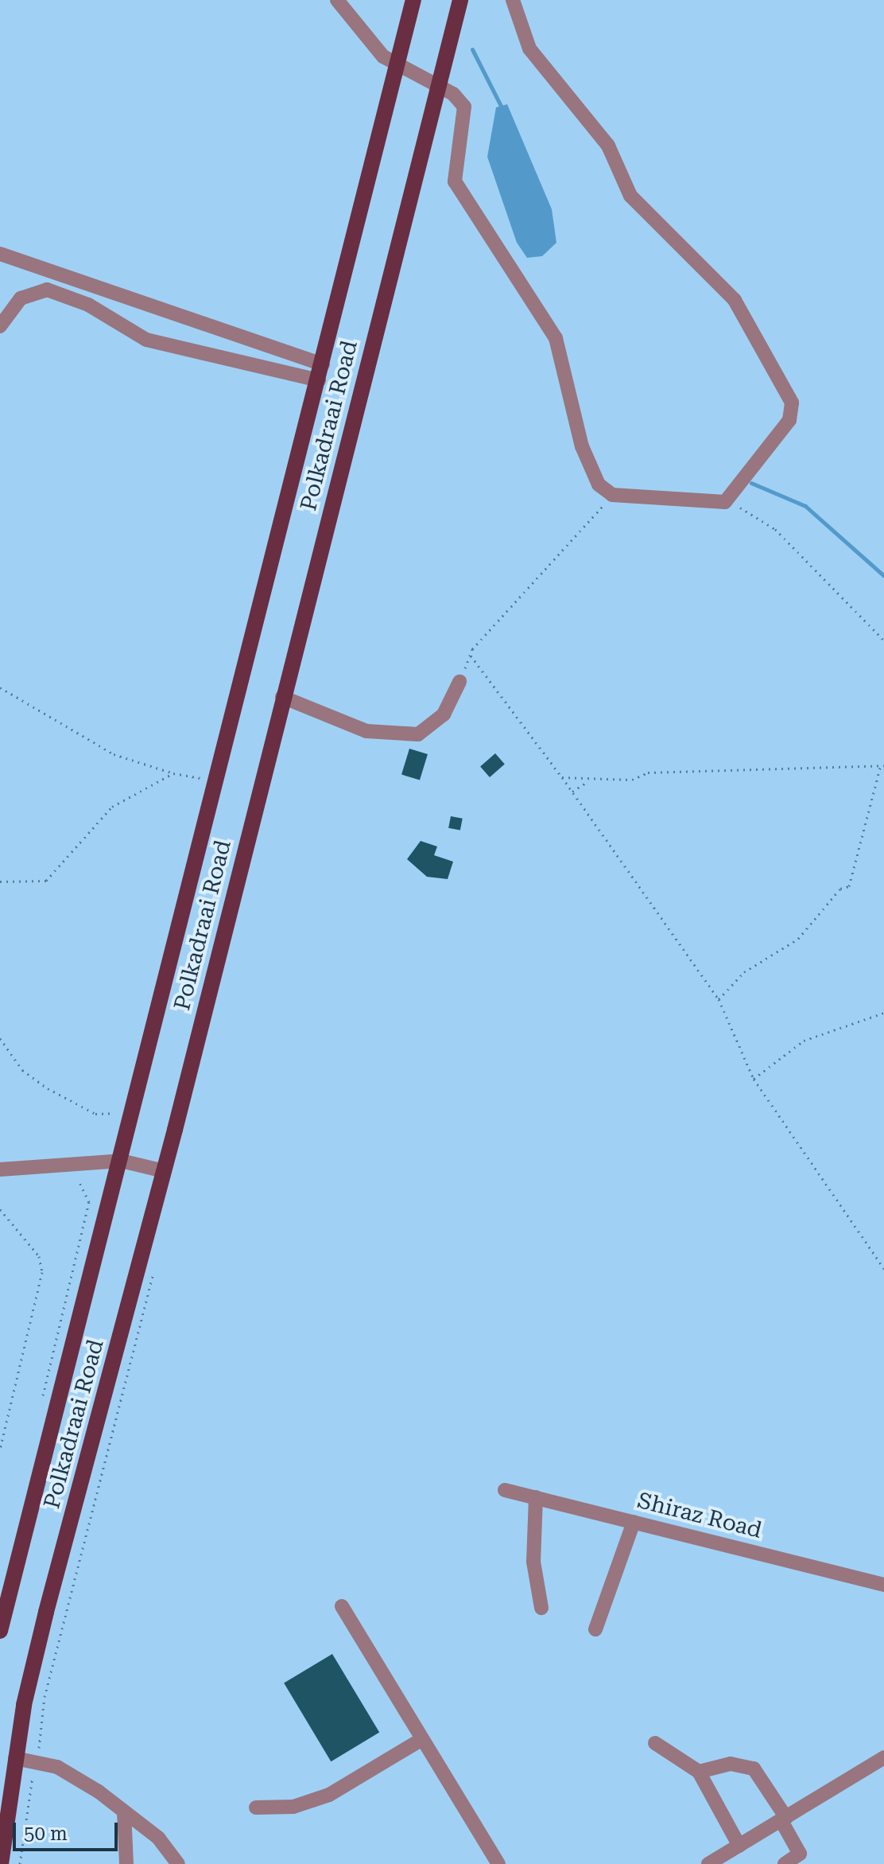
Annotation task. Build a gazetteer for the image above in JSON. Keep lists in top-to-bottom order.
{
  "streets": {
    "main road": ["Polkadraai Road"],
    "street": ["Shiraz Road"]
  },
  "scale_bar": "50 m"
}
